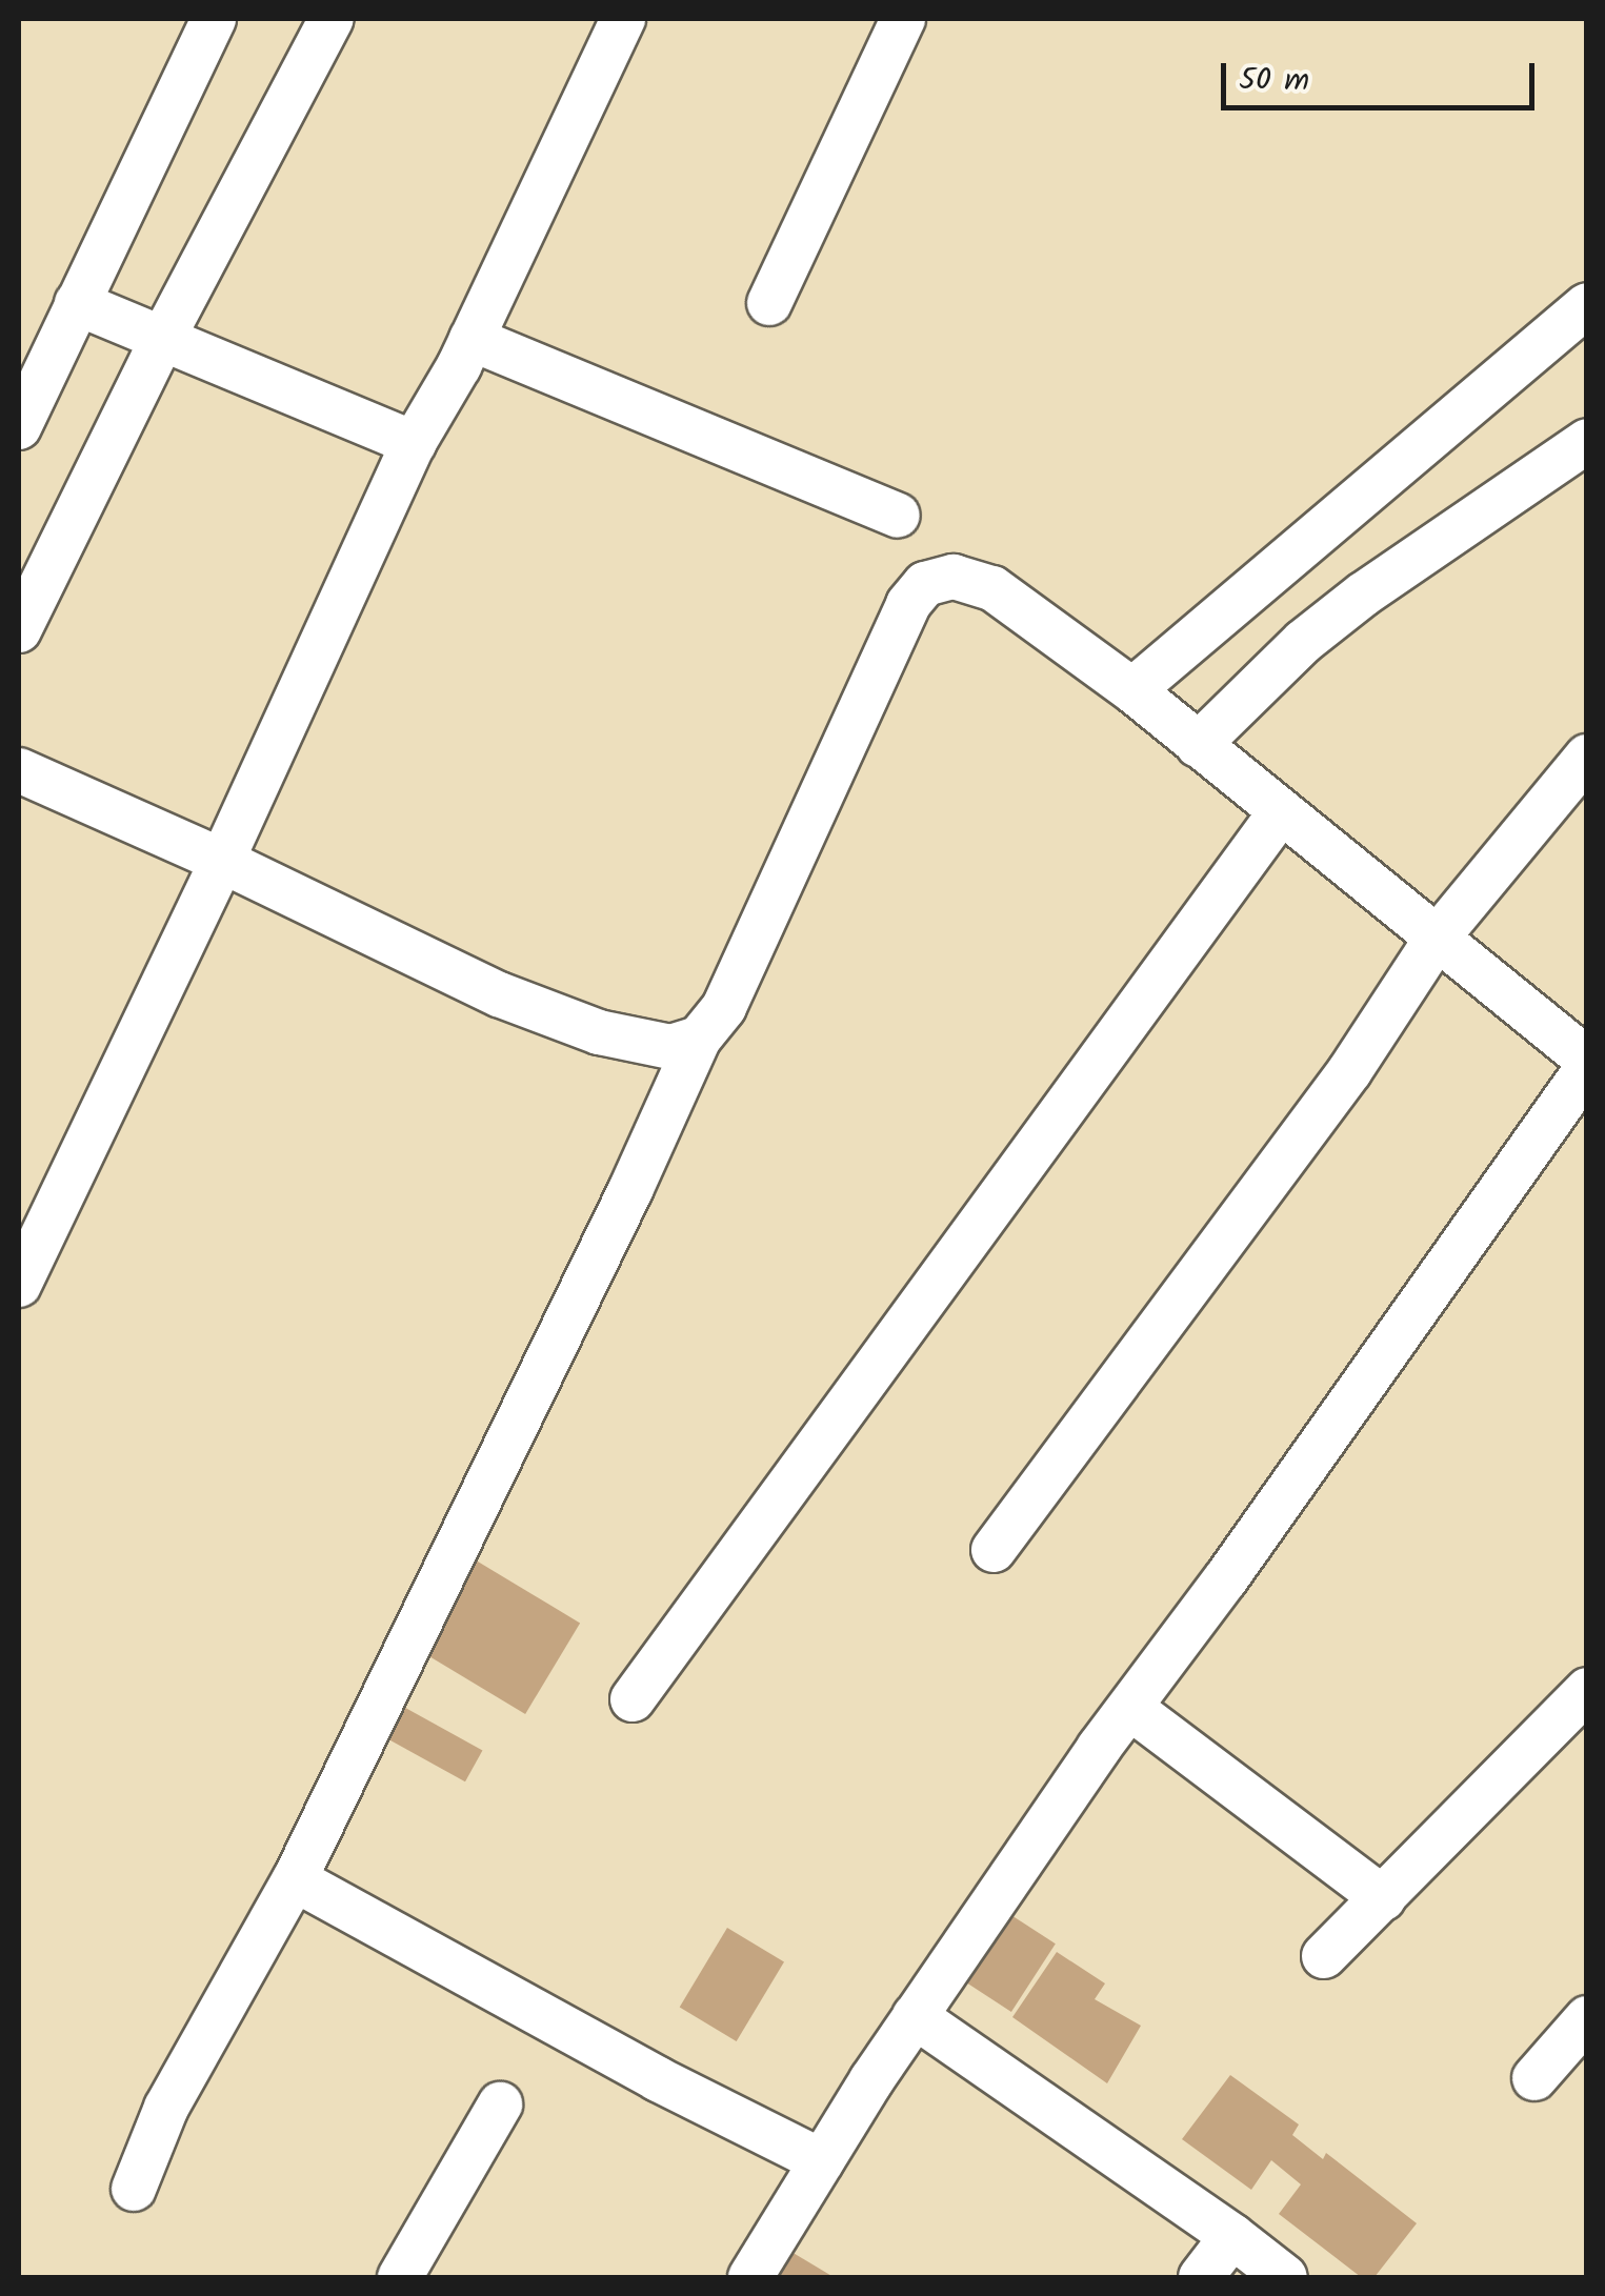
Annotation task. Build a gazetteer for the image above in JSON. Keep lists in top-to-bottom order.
{
  "scale_bar": "50 m"
}
